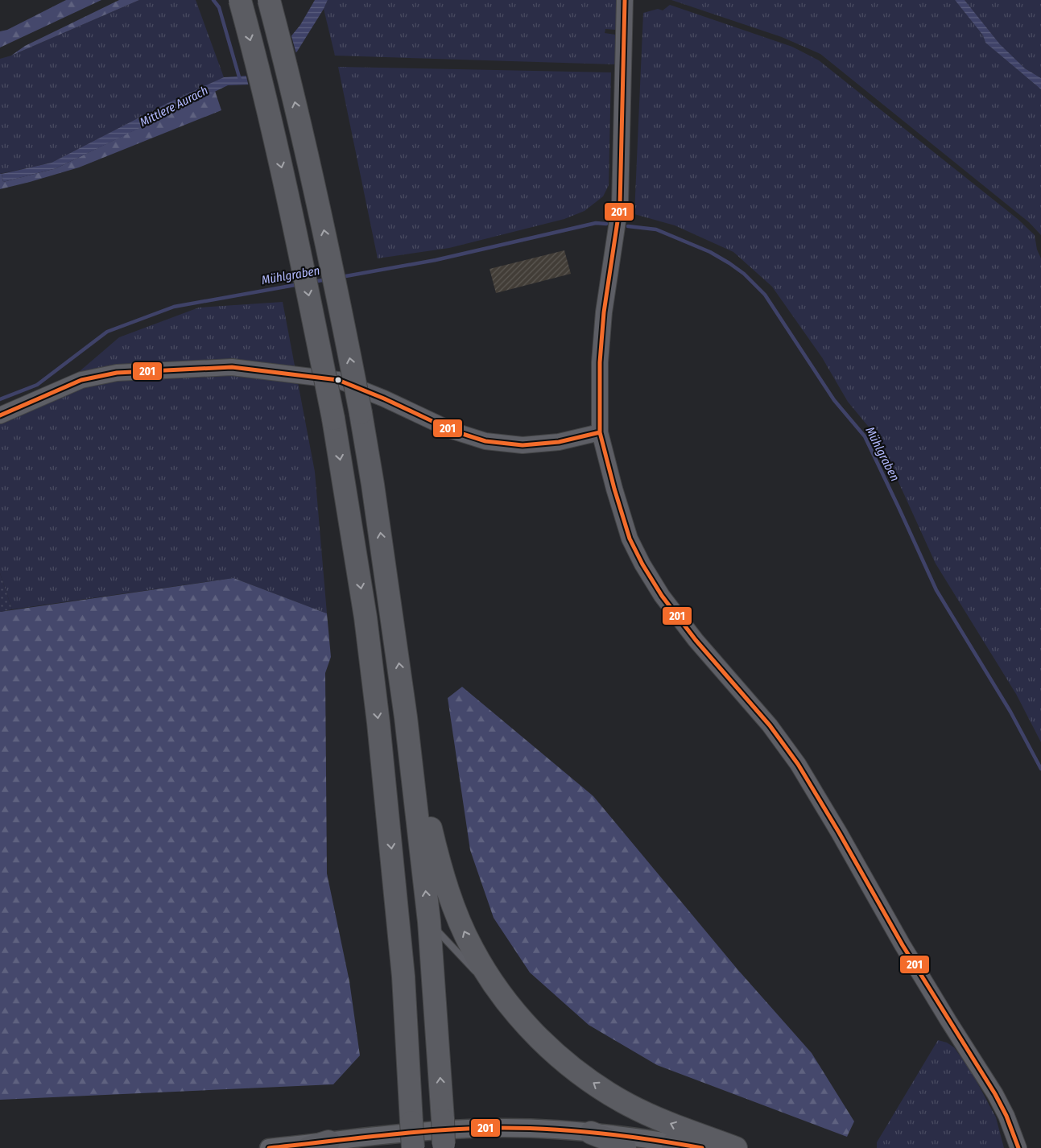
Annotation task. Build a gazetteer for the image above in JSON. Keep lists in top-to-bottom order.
{
  "water": ["Mittlere Aurach", "Mühlgraben"],
  "lines": ["transit line 201"]
}
